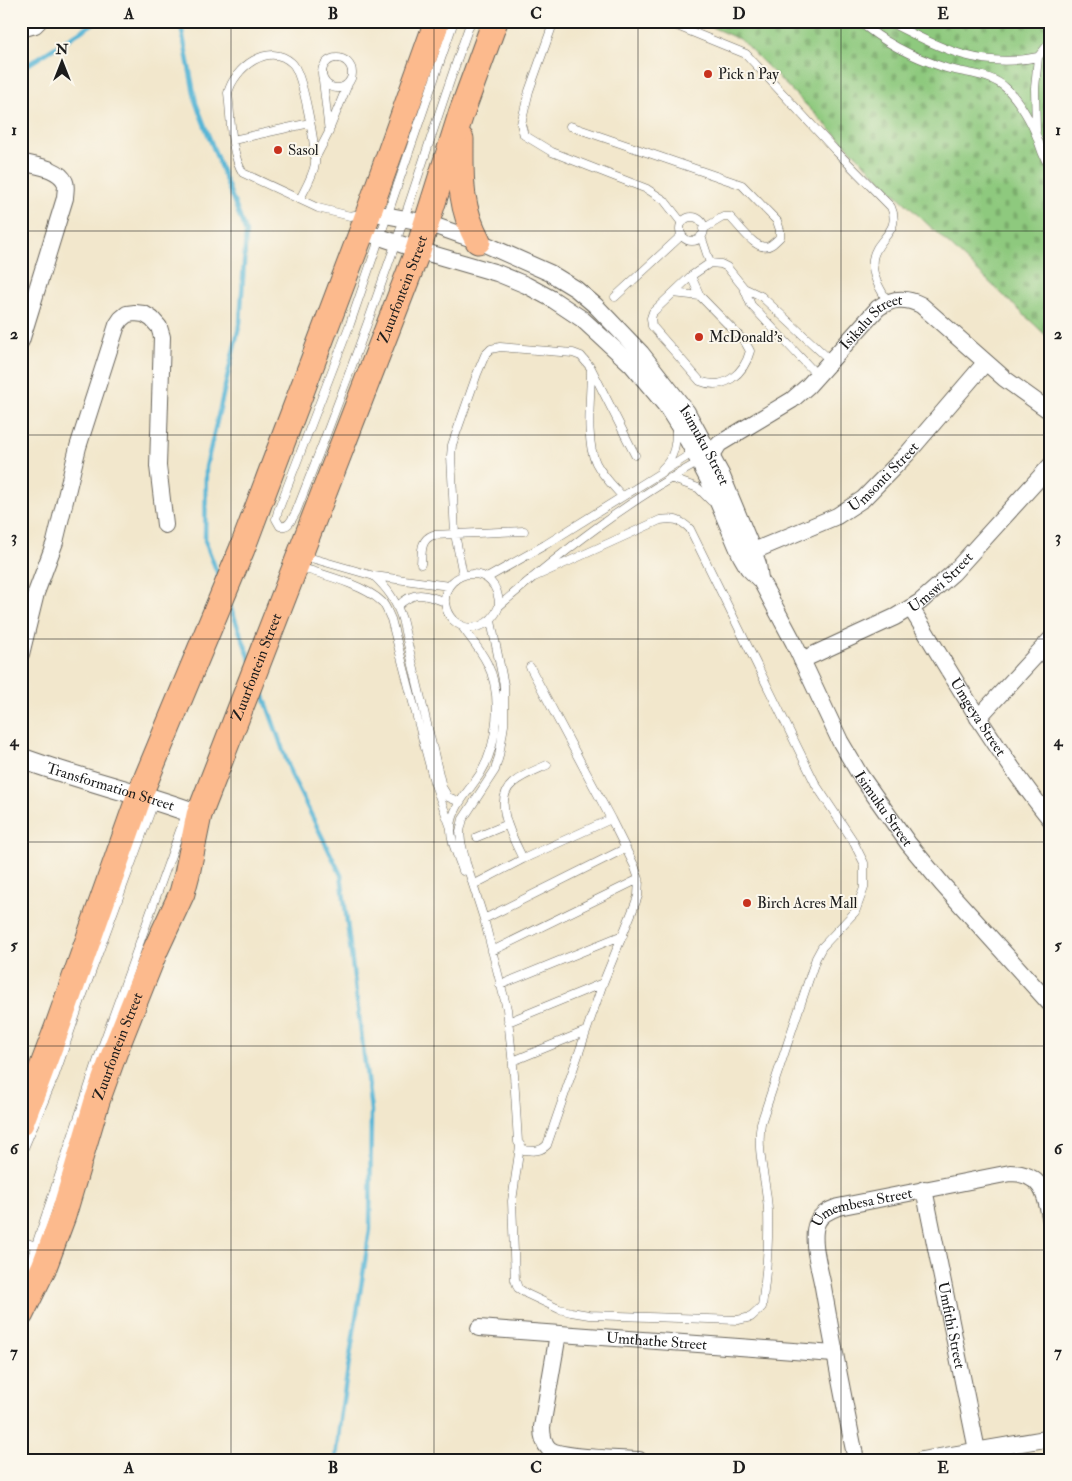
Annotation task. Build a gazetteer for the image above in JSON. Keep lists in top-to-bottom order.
{
  "streets": {
    "main road": ["Zuurfontein Street"],
    "street": [
      "Isikalu Street",
      "Isimuku Street",
      "Umsonti Street",
      "Umswi Street",
      "Umgeya Street",
      "Transformation Street",
      "Umembesa Street",
      "Umfithi Street",
      "Umthathe Street"
    ]
  },
  "crossings": [
    ["Zuurfontein Street", "Isimuku Street"],
    ["Zuurfontein Street", "Transformation Street"],
    ["Isikalu Street", "Isimuku Street"],
    ["Isikalu Street", "Umsonti Street"],
    ["Isimuku Street", "Umsonti Street"],
    ["Isimuku Street", "Umswi Street"],
    ["Umswi Street", "Umgeya Street"],
    ["Umembesa Street", "Umfithi Street"],
    ["Umembesa Street", "Umthathe Street"]
  ],
  "places": [
    "Pick n Pay",
    "Sasol",
    "McDonald's",
    "Birch Acres Mall"
  ],
  "north": "top",
  "grid": {
    "columns": [
      "A",
      "B",
      "C",
      "D",
      "E"
    ],
    "rows": [
      "1",
      "2",
      "3",
      "4",
      "5",
      "6",
      "7"
    ]
  }
}
